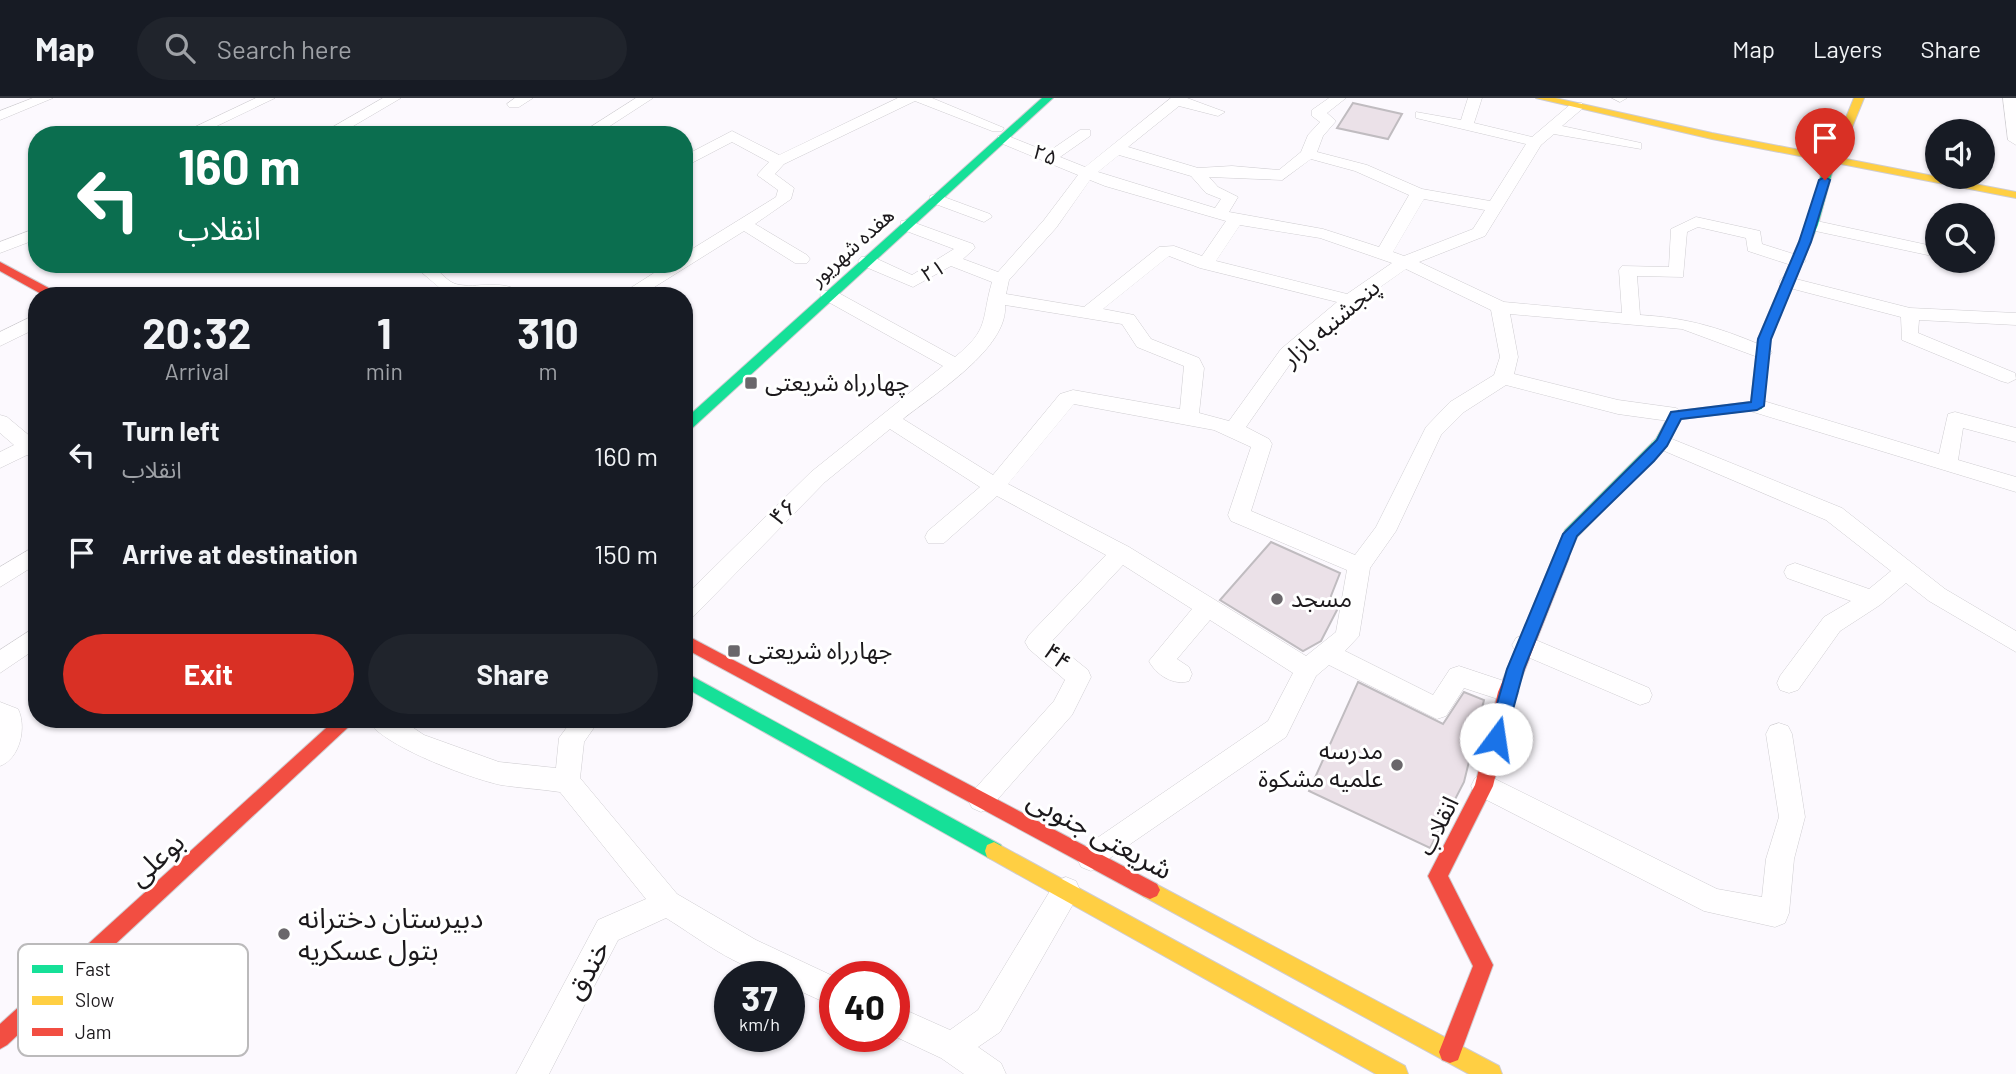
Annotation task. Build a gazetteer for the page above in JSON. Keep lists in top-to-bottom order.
{
  "streets": {
    "main road": [
      "هفده شهریور",
      "انقلاب",
      "شریعتی جنوبی",
      "بوعلی"
    ],
    "street": [
      "۲۵",
      "۲۱",
      "پنجشنبه بازار",
      "۴۶",
      "۴۴",
      "خندق"
    ]
  },
  "crossings": [
    ["۲۵", "هفده شهریور"],
    ["هفده شهریور", "۲۱"],
    ["۴۴", "شریعتی جنوبی"],
    ["انقلاب", "شریعتی جنوبی"]
  ],
  "places": {
    "transit": ["چهارراه شریعتی", "جهارراه شریعتی"],
    "other": ["مسجد", "مدرسه علمیه مشکوة", "دبیرستان دخترانه بتول عسکریه"]
  },
  "legend": ["Fast", "Slow", "Jam"],
  "page": {
    "header": "Map",
    "search": "Search here",
    "nav": ["Map", "Layers", "Share"],
    "turn": ["160 m", "انقلاب"],
    "eta": [
      "20:32",
      "Arrival",
      "1",
      "min",
      "310",
      "m"
    ],
    "list": [
      {
        "name": "Turn left",
        "note": "انقلاب",
        "value": "160 m"
      },
      {
        "name": "Arrive at destination",
        "value": "150 m"
      }
    ],
    "buttons": ["Exit", "Share"],
    "speed": "37 km/h",
    "limit": "40"
  }
}
